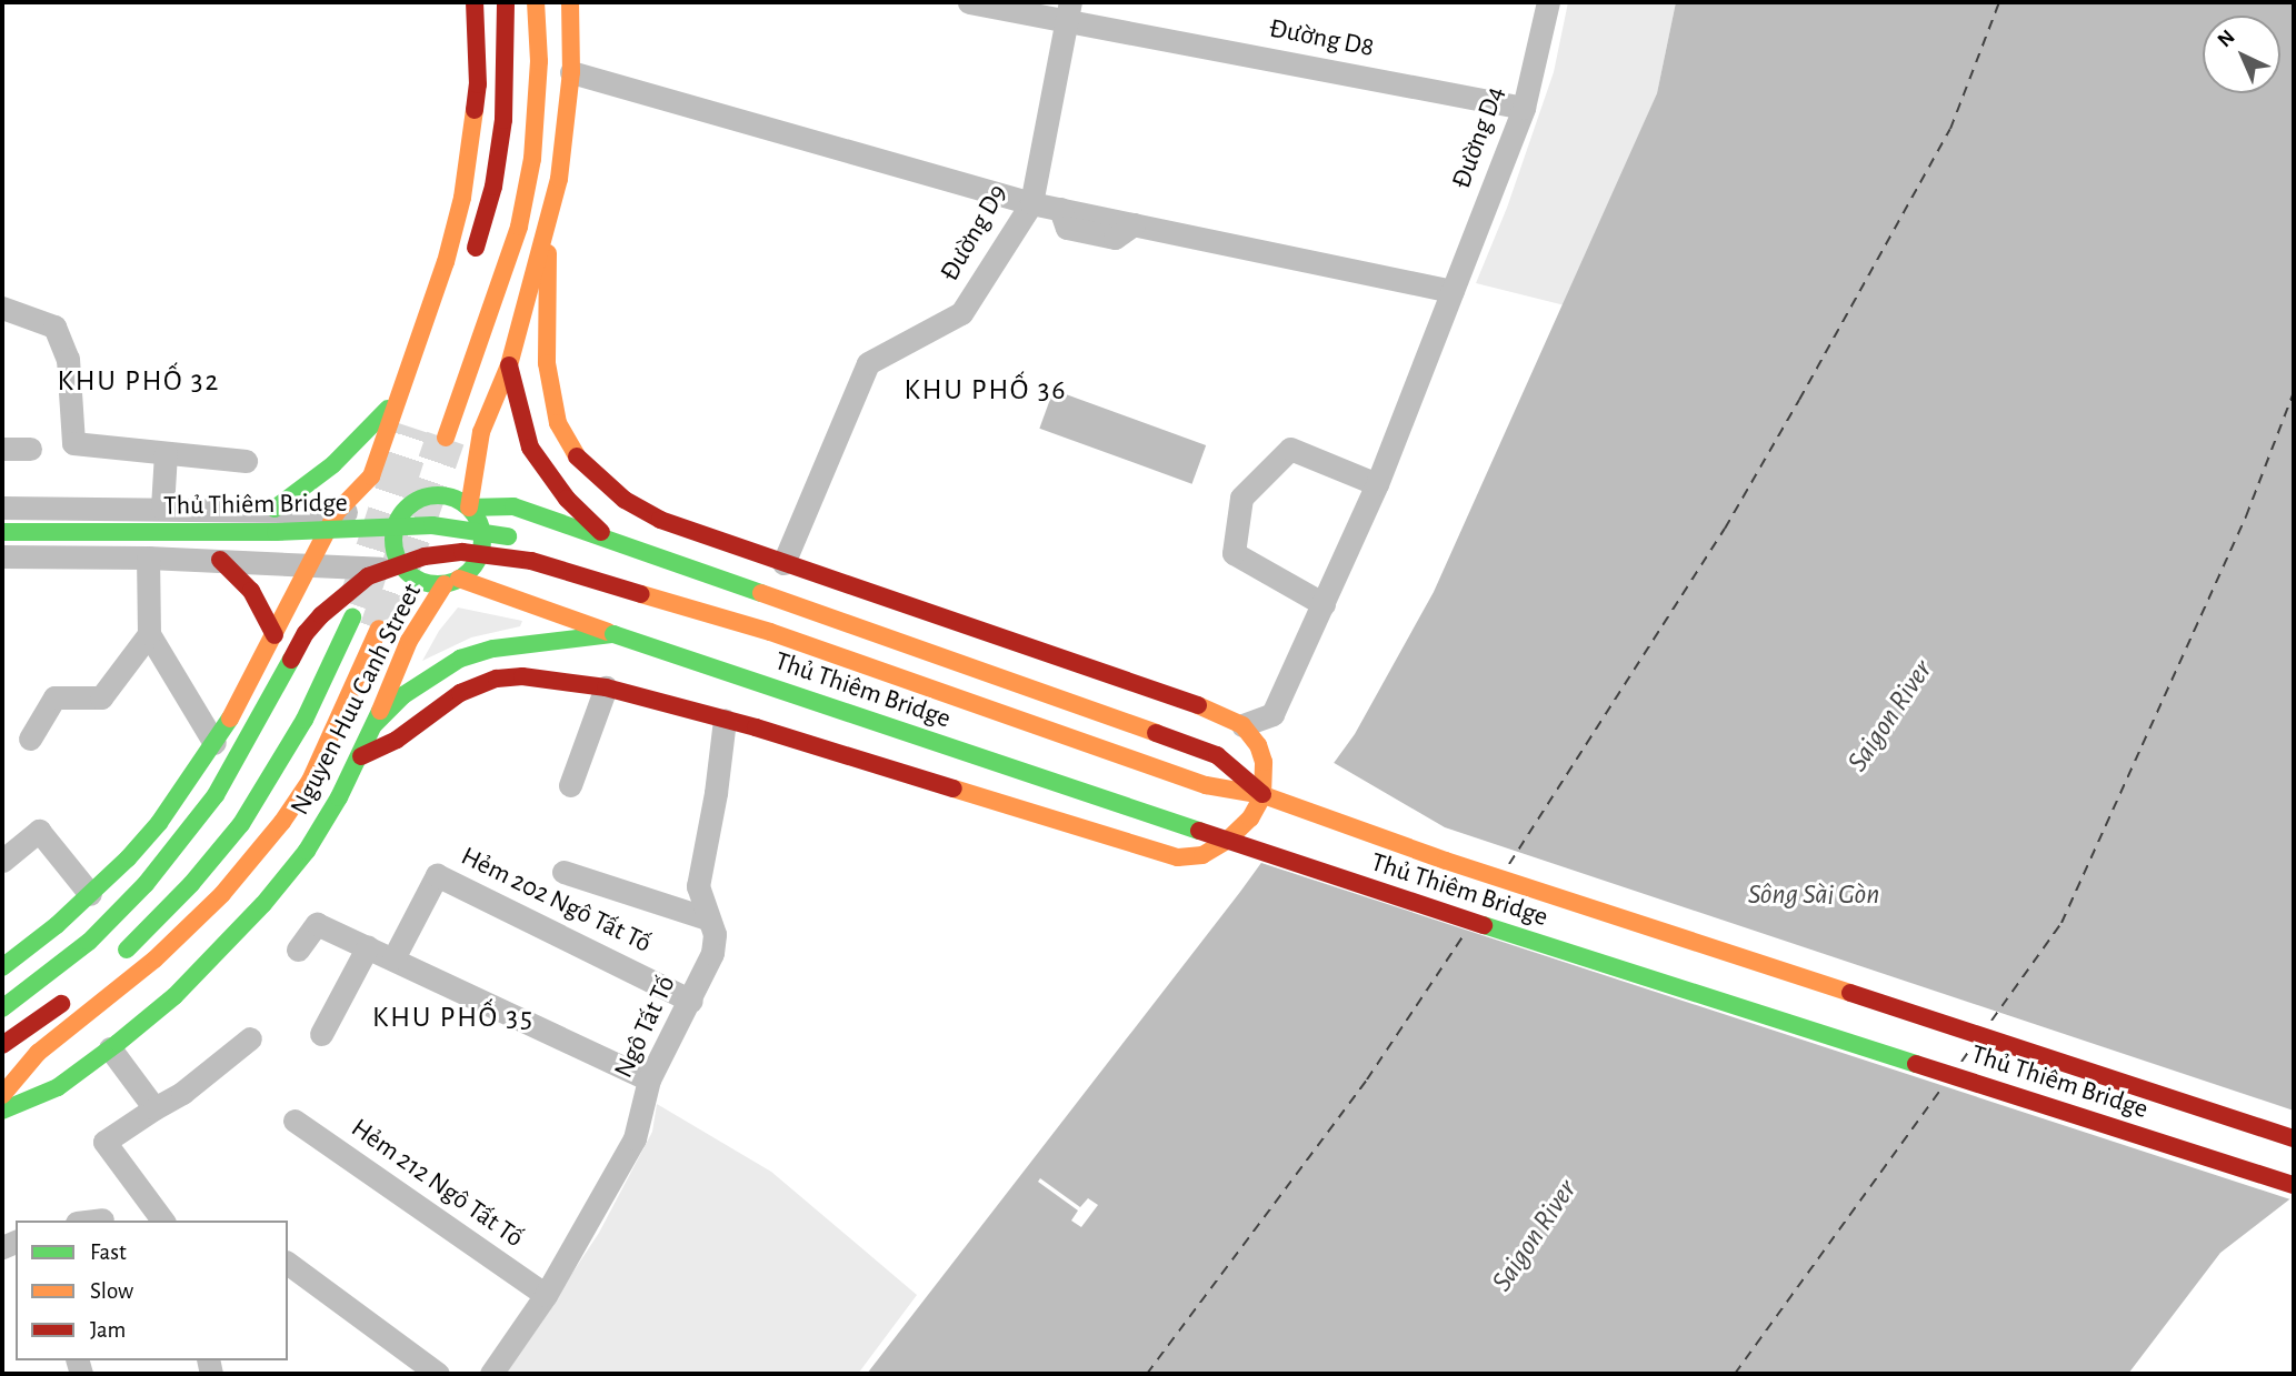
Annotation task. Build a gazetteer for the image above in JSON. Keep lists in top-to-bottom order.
{
  "streets": {
    "main road": ["Thủ Thiêm Bridge", "Nguyen Huu Canh Street"],
    "street": [
      "Đường D8",
      "Đường D4",
      "Đường D9",
      "Hẻm 202 Ngô Tất Tố",
      "Ngô Tất Tố",
      "Hẻm 212 Ngô Tất Tố"
    ]
  },
  "crossings": [
    ["Đường D8", "Đường D4"],
    ["Đường D8", "Đường D9"],
    ["Thủ Thiêm Bridge", "Nguyen Huu Canh Street"],
    ["Hẻm 202 Ngô Tất Tố", "Ngô Tất Tố"],
    ["Ngô Tất Tố", "Hẻm 212 Ngô Tất Tố"]
  ],
  "districts": ["KHU PHỐ 32", "KHU PHỐ 36", "KHU PHỐ 35"],
  "water": ["Saigon River", "Sông Sài Gòn"],
  "legend": ["Fast", "Slow", "Jam"],
  "north": "top left"
}
